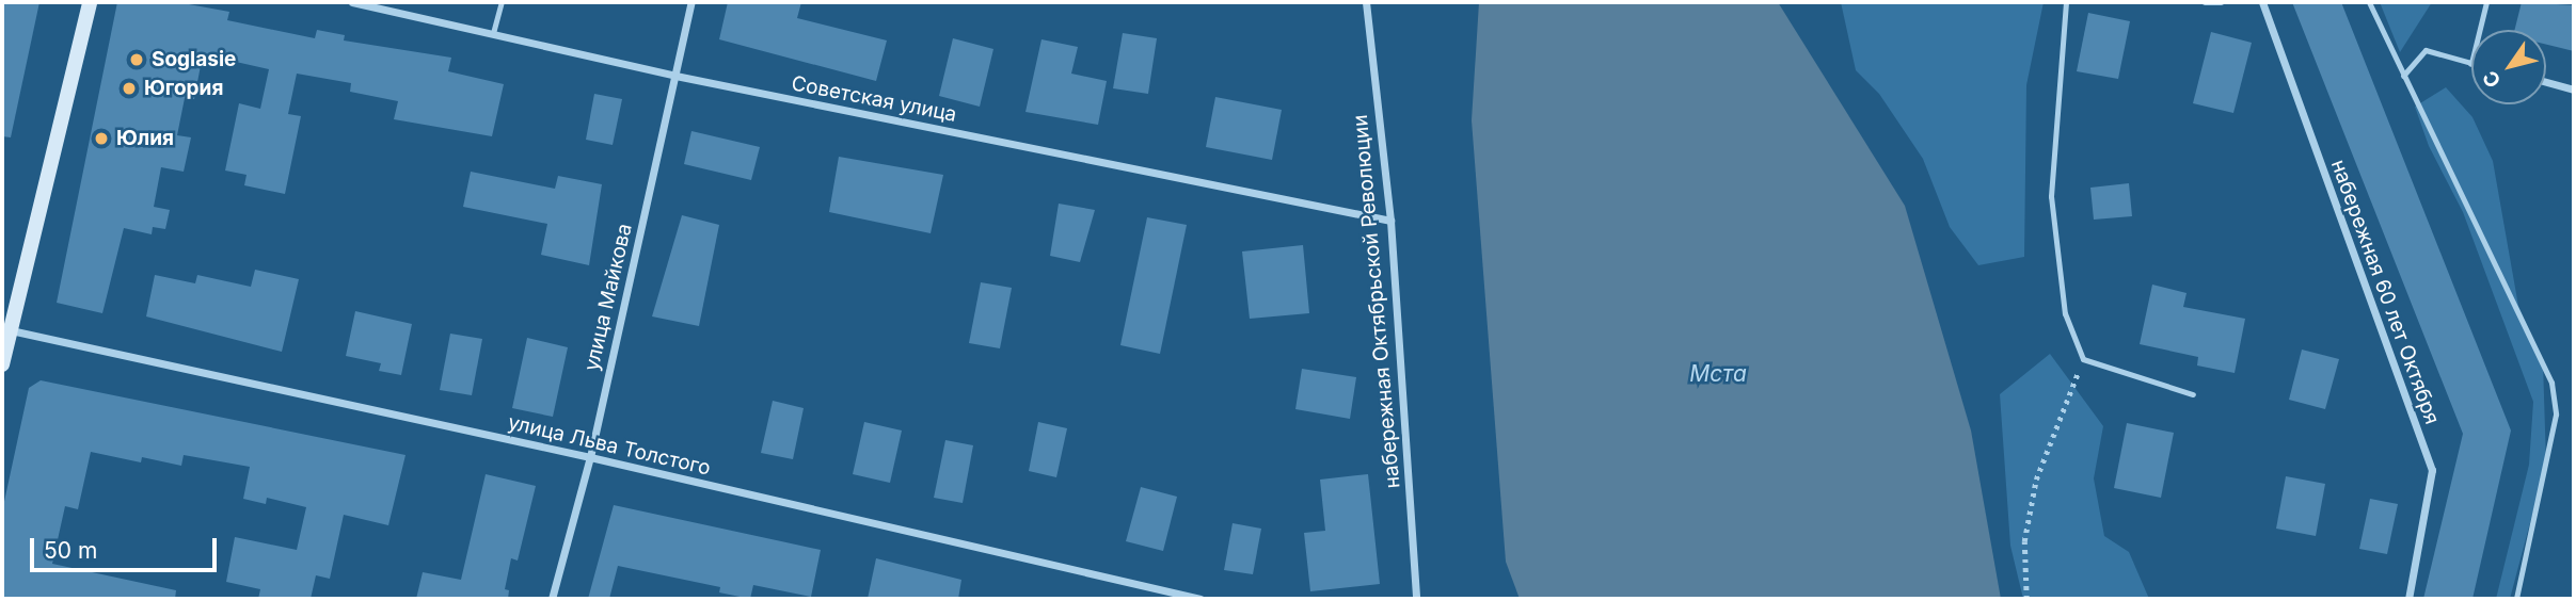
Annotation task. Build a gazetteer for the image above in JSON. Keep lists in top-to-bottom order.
{
  "streets": {
    "street": [
      "Советская улица",
      "набережная 60 лет Октября",
      "улица Майкова",
      "набережная Октябрьской Революции",
      "улица Льва Толстого"
    ]
  },
  "crossings": [
    ["Советская улица", "улица Майкова"],
    ["Советская улица", "набережная Октябрьской Революции"],
    ["улица Майкова", "улица Льва Толстого"]
  ],
  "water": ["Мста"],
  "places": ["Soglasie", "Югория", "Юлия"],
  "scale_bar": "50 m",
  "north": "bottom left"
}
